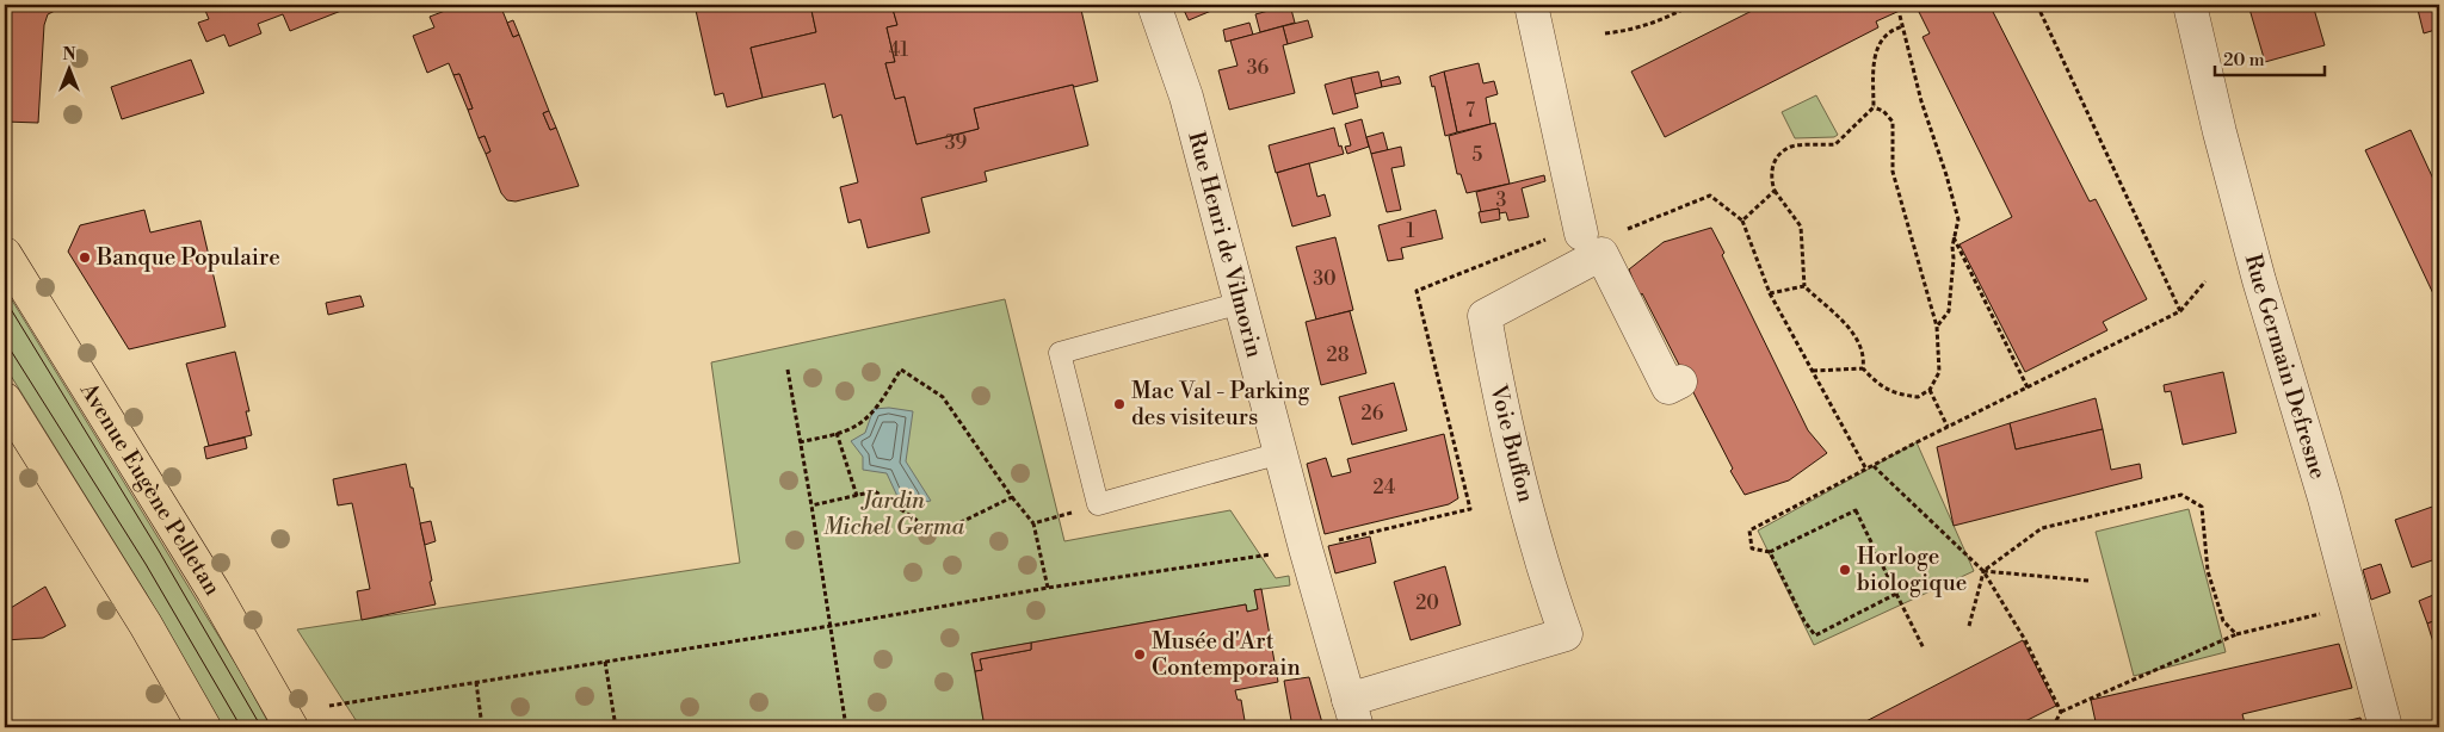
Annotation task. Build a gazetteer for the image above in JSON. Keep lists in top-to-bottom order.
{
  "streets": {
    "main road": ["Avenue Eugène Pelletan"],
    "street": ["Rue Henri de Vilmorin", "Rue Germain Defresne", "Voie Buffon"]
  },
  "crossings": [
    ["Rue Henri de Vilmorin", "Voie Buffon"]
  ],
  "parks": ["Jardin Michel Germa"],
  "places": [
    "Banque Populaire",
    "Mac Val - Parking des visiteurs",
    "Horloge biologique",
    "Musée d'Art Contemporain"
  ],
  "house_numbers": [
    "41",
    "36",
    "7",
    "39",
    "5",
    "3",
    "1",
    "30",
    "28",
    "26",
    "24",
    "20"
  ],
  "scale_bar": "20 m",
  "north": "top"
}
